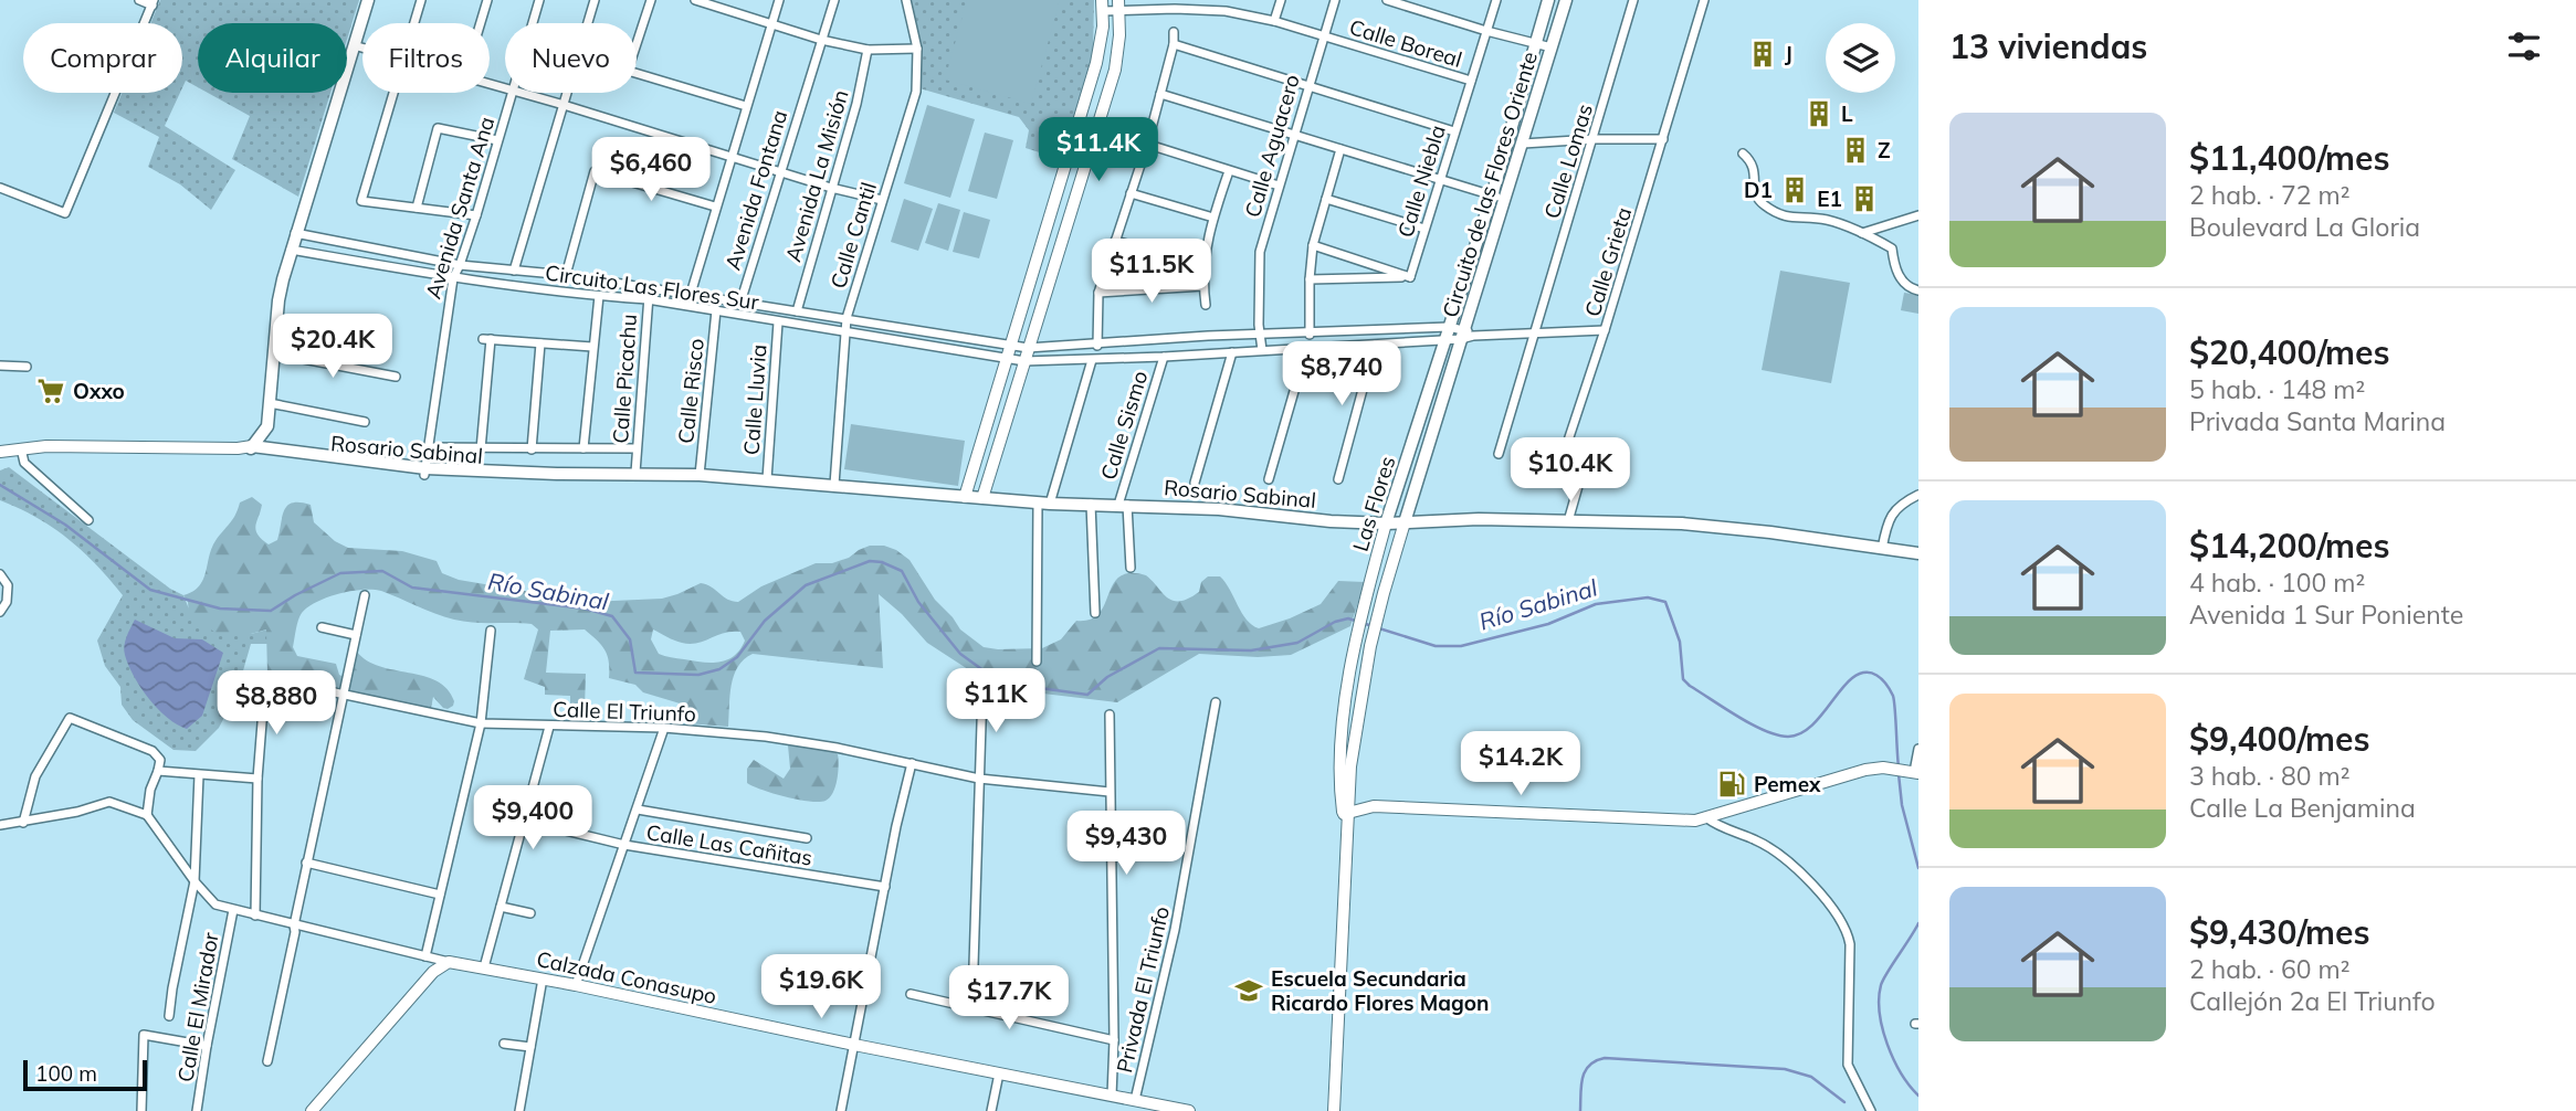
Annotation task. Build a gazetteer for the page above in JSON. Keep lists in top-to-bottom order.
{
  "streets": {
    "main road": ["Circuito de las Flores Oriente", "Rosario Sabinal", "Las Flores"],
    "street": [
      "Calle Boreal",
      "Calle Aguacero",
      "Calle Lomas",
      "Avenida La Misión",
      "Calle Niebla",
      "Avenida Fontana",
      "Avenida Santa Ana",
      "Calle Cantil",
      "Calle Grieta",
      "Circuito Las Flores Sur",
      "Calle Picachu",
      "Calle Risco",
      "Calle Lluvia",
      "Calle Sismo",
      "Calle El Triunfo",
      "Calle Las Cañitas",
      "Calzada Conasupo",
      "Privada El Triunfo",
      "Calle El Mirador"
    ]
  },
  "crossings": [
    ["Calle Boreal", "Calle Aguacero"],
    ["Calle Boreal", "Calle Niebla"],
    ["Calle Aguacero", "Circuito Las Flores Sur"],
    ["Avenida La Misión", "Circuito Las Flores Sur"],
    ["Circuito de las Flores Oriente", "Rosario Sabinal"],
    ["Avenida Fontana", "Circuito Las Flores Sur"],
    ["Avenida Santa Ana", "Circuito Las Flores Sur"],
    ["Avenida Santa Ana", "Rosario Sabinal"],
    ["Calle Cantil", "Circuito Las Flores Sur"],
    ["Calle Cantil", "Rosario Sabinal"],
    ["Calle Grieta", "Rosario Sabinal"],
    ["Circuito Las Flores Sur", "Calle Picachu"],
    ["Circuito Las Flores Sur", "Calle Risco"],
    ["Circuito Las Flores Sur", "Calle Lluvia"],
    ["Circuito Las Flores Sur", "Calle Sismo"],
    ["Circuito Las Flores Sur", "Las Flores"],
    ["Calle Picachu", "Rosario Sabinal"],
    ["Calle Risco", "Rosario Sabinal"],
    ["Calle Lluvia", "Rosario Sabinal"],
    ["Calle Sismo", "Rosario Sabinal"],
    ["Rosario Sabinal", "Las Flores"],
    ["Calzada Conasupo", "Privada El Triunfo"],
    ["Calzada Conasupo", "Calle El Mirador"]
  ],
  "water": ["Río Sabinal"],
  "places": {
    "building": [
      "J",
      "L",
      "Z",
      "D1",
      "E1"
    ],
    "supermarket": ["Oxxo"],
    "fuel station": ["Pemex"],
    "school or university": ["Escuela Secundaria Ricardo Flores Magon"]
  },
  "scale_bar": "100 m",
  "page": {
    "heading": "13 viviendas",
    "chip": [
      "Comprar",
      "Alquilar",
      "Filtros",
      "Nuevo"
    ],
    "list": [
      {
        "name": "$11,400/mes",
        "note": "2 hab. · 72 m² · Boulevard La Gloria"
      },
      {
        "name": "$20,400/mes",
        "note": "5 hab. · 148 m² · Privada Santa Marina"
      },
      {
        "name": "$14,200/mes",
        "note": "4 hab. · 100 m² · Avenida 1 Sur Poniente"
      },
      {
        "name": "$9,400/mes",
        "note": "3 hab. · 80 m² · Calle La Benjamina"
      },
      {
        "name": "$9,430/mes",
        "note": "2 hab. · 60 m² · Callejón 2a El Triunfo"
      }
    ],
    "price": [
      "$11.4K",
      "$6,460",
      "$11.5K",
      "$20.4K",
      "$8,740",
      "$10.4K",
      "$11K",
      "$8,880",
      "$14.2K",
      "$9,400",
      "$9,430",
      "$19.6K",
      "$17.7K"
    ],
    "scale": "100 m"
  }
}
